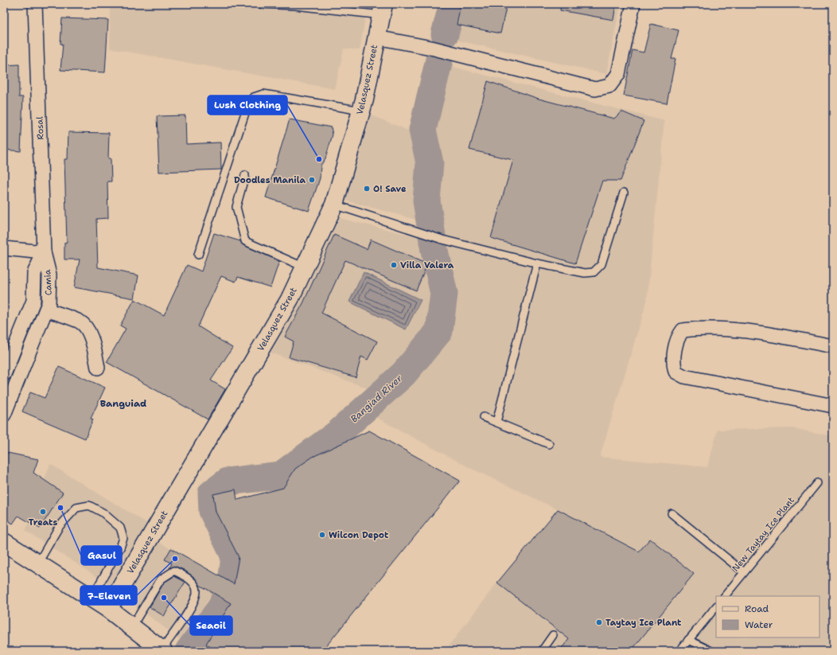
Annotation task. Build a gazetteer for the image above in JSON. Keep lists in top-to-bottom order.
{
  "streets": {
    "main road": ["Velasquez Street"],
    "street": ["Rosal", "Camia"],
    "lane": ["New Taytay Ice Plant"]
  },
  "crossings": [
    ["Rosal", "Camia"]
  ],
  "districts": ["Banguiad"],
  "water": ["Bangiad River"],
  "places": [
    "Lush Clothing",
    "Doodles Manila",
    "O! Save",
    "Villa Valera",
    "Gasul",
    "Treats",
    "Wilcon Depot",
    "7-Eleven",
    "Seaoil",
    "Taytay Ice Plant"
  ],
  "legend": ["Road", "Water"]
}
